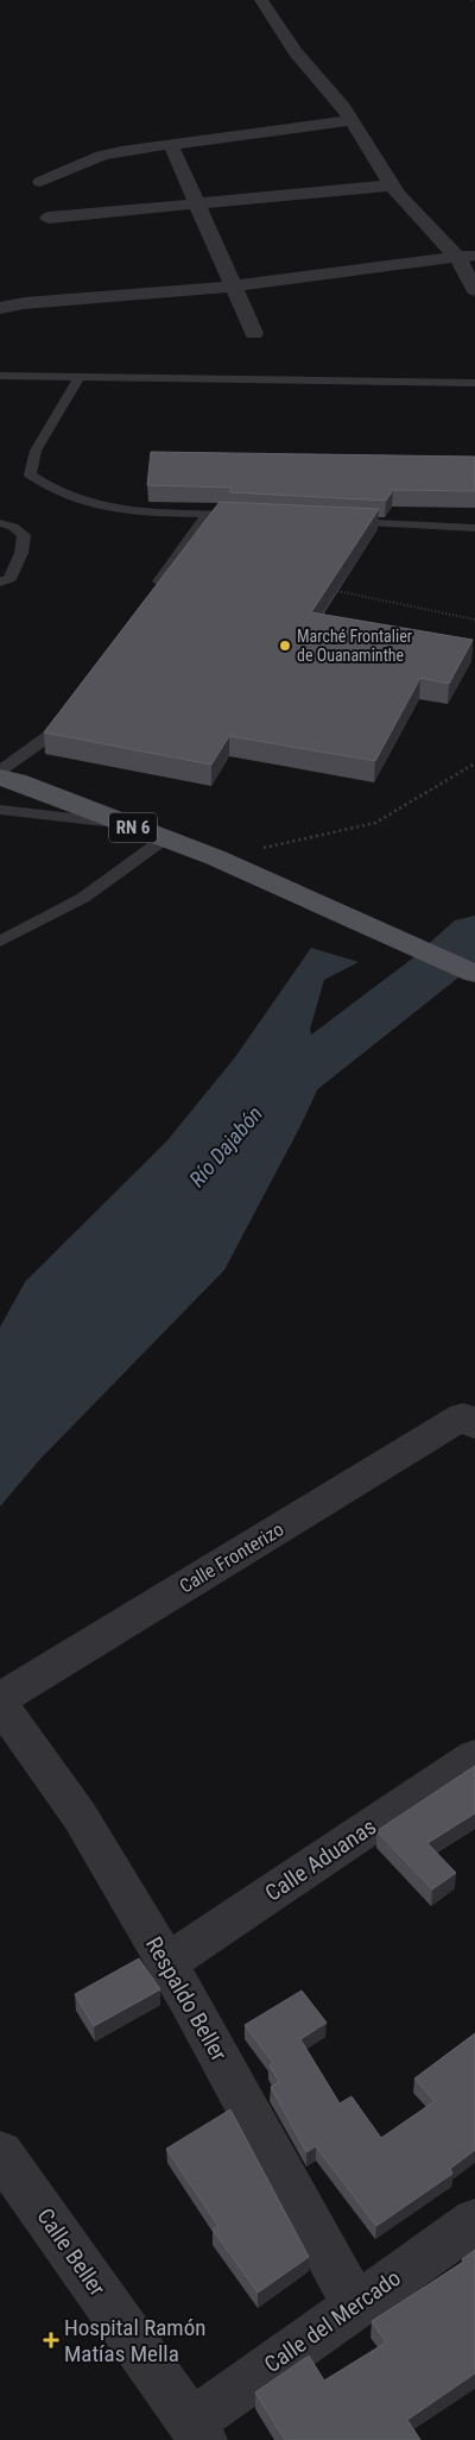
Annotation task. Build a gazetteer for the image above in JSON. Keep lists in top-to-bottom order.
{
  "streets": {
    "main road": ["RN 6"],
    "street": [
      "Calle Fronterizo",
      "Calle Aduanas",
      "Respaldo Beller",
      "Calle Beller",
      "Calle del Mercado"
    ]
  },
  "crossings": [
    ["Calle Fronterizo", "Respaldo Beller"],
    ["Calle Aduanas", "Respaldo Beller"],
    ["Respaldo Beller", "Calle del Mercado"],
    ["Calle Beller", "Calle del Mercado"]
  ],
  "water": ["Río Dajabón"],
  "places": {
    "other": ["Marché Frontalier de Ouanaminthe"],
    "health": ["Hospital Ramón Matías Mella"]
  }
}
